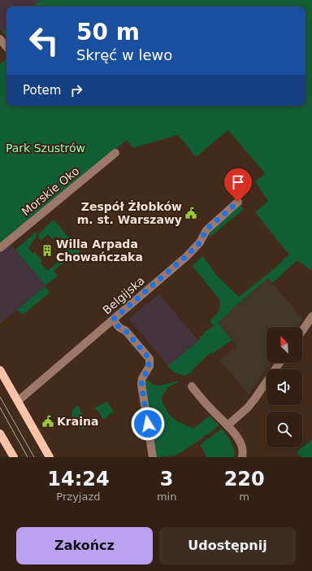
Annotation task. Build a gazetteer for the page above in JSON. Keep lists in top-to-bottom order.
{
  "streets": {
    "street": ["Morskie Oko", "Belgijska"]
  },
  "parks": ["Park Szustrów"],
  "places": {
    "public building": ["Zespół Żłobków m. st. Warszawy", "Kraina"],
    "building": ["Willa Arpada Chowańczaka"]
  },
  "north": "top left",
  "page": {
    "turn": ["50 m", "Skręć w lewo"],
    "then": "Potem",
    "eta": [
      "14:24",
      "Przyjazd",
      "3",
      "min",
      "220",
      "m"
    ],
    "buttons": ["Zakończ", "Udostępnij"]
  }
}
